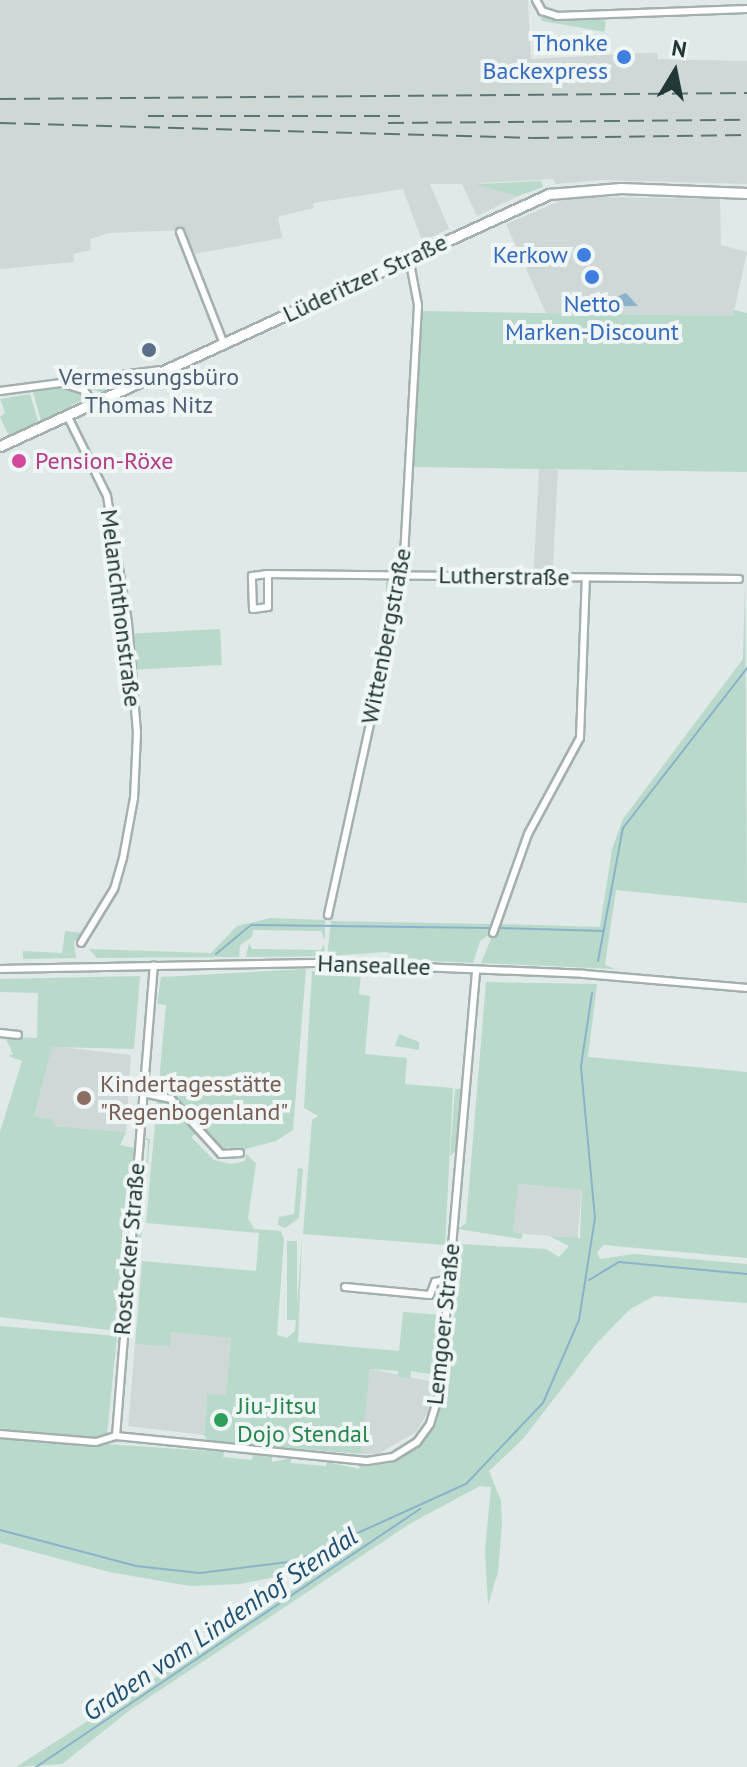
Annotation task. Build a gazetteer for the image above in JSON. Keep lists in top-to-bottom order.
{
  "streets": {
    "main road": ["Lüderitzer Straße"],
    "street": [
      "Lutherstraße",
      "Melanchthonstraße",
      "Wittenbergstraße",
      "Hanseallee",
      "Rostocker Straße",
      "Lemgoer Straße"
    ]
  },
  "crossings": [
    ["Lüderitzer Straße", "Melanchthonstraße"],
    ["Lüderitzer Straße", "Wittenbergstraße"],
    ["Lutherstraße", "Wittenbergstraße"],
    ["Hanseallee", "Rostocker Straße"],
    ["Hanseallee", "Lemgoer Straße"],
    ["Rostocker Straße", "Lemgoer Straße"]
  ],
  "water": ["Graben vom Lindenhof Stendal"],
  "places": [
    "Thonke Backexpress",
    "Kerkow",
    "Netto Marken-Discount",
    "Vermessungsbüro Thomas Nitz",
    "Pension-Röxe",
    "Kindertagesstätte \"Regenbogenland\"",
    "Jiu-Jitsu Dojo Stendal"
  ],
  "north": "top"
}
